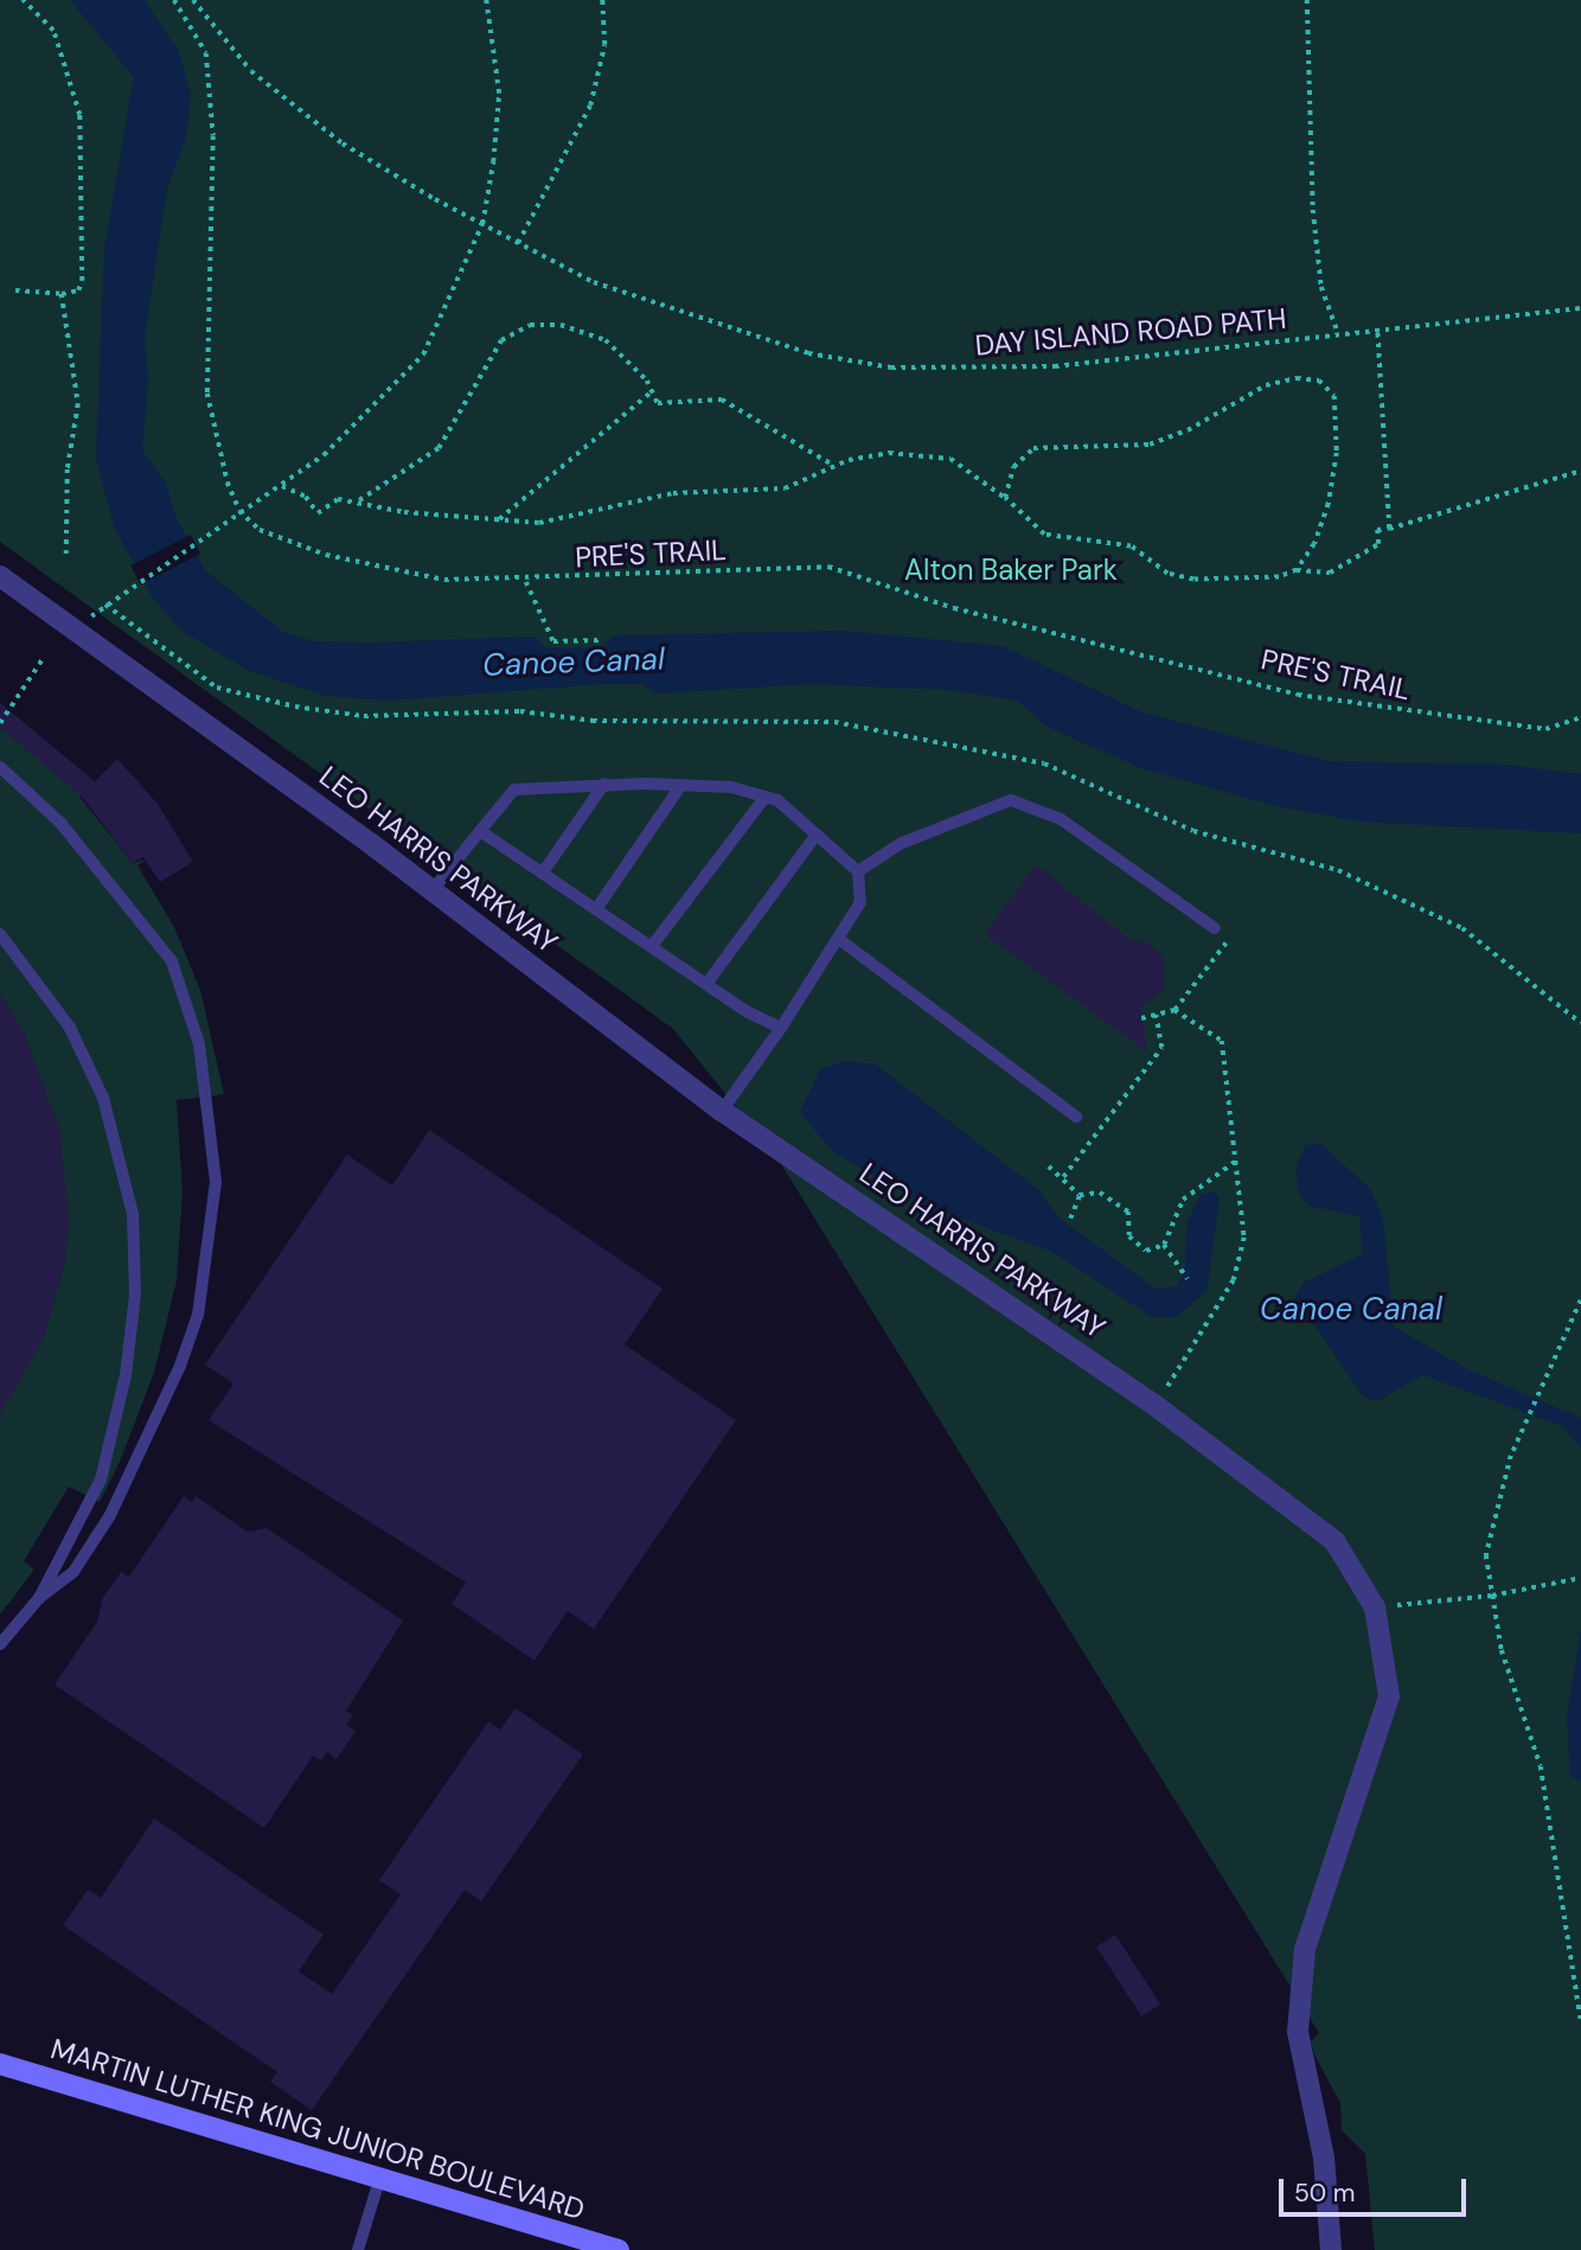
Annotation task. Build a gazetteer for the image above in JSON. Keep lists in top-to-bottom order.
{
  "streets": {
    "main road": ["MARTIN LUTHER KING JUNIOR BOULEVARD"],
    "street": ["LEO HARRIS PARKWAY"],
    "path": ["DAY ISLAND ROAD PATH", "PRE'S TRAIL"]
  },
  "water": ["Canoe Canal"],
  "parks": ["Alton Baker Park"],
  "scale_bar": "50 m"
}
